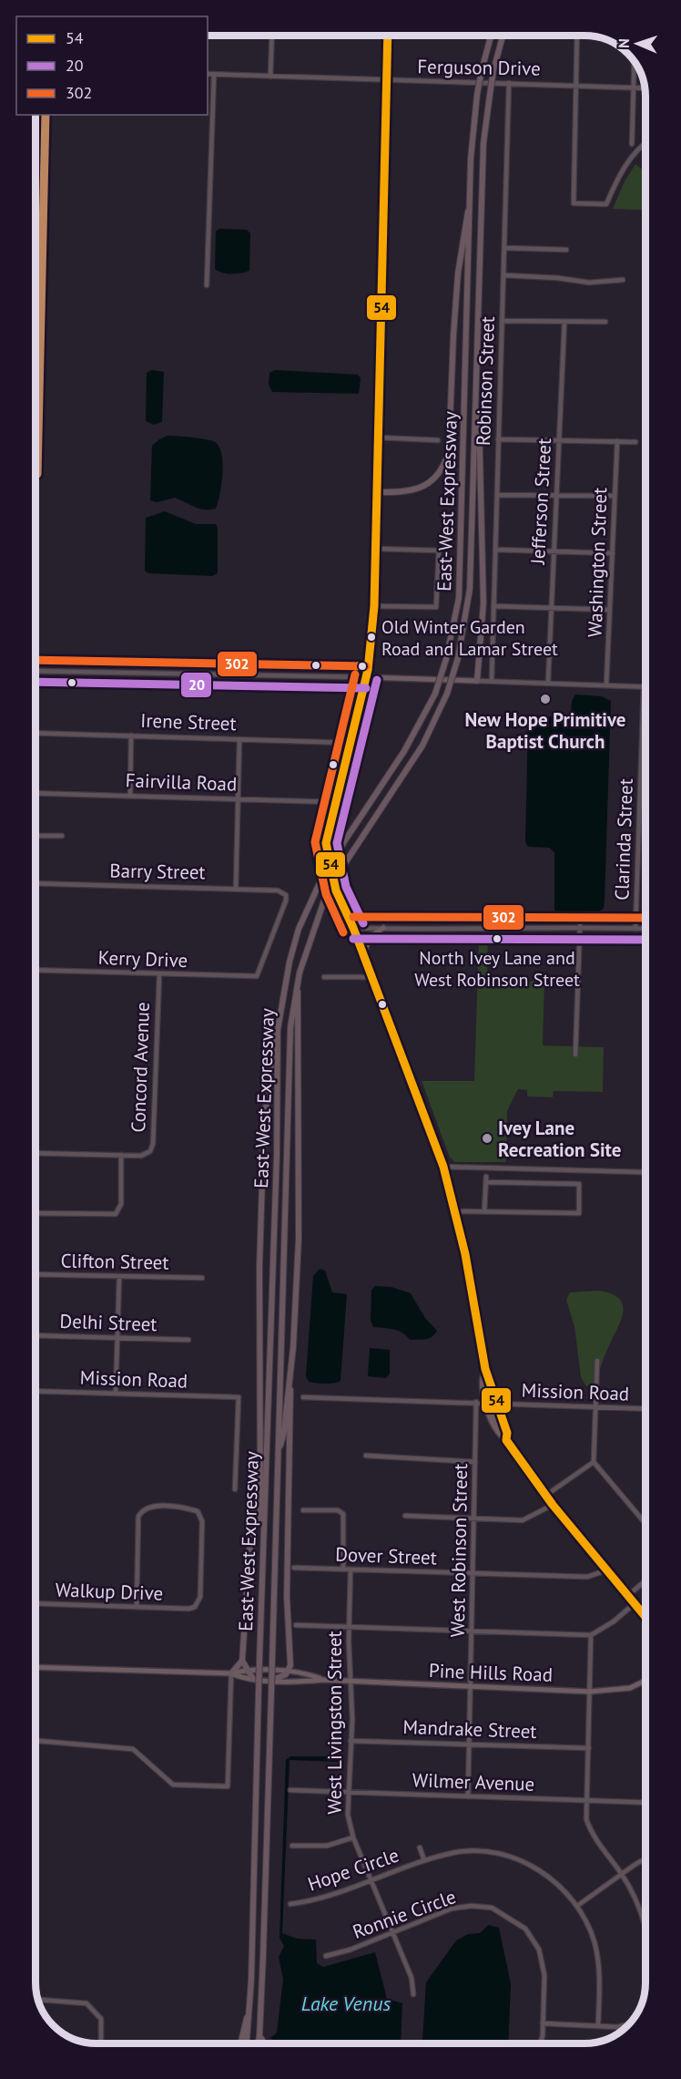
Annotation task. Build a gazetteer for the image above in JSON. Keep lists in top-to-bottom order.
{
  "streets": {
    "highway": ["East-West Expressway"],
    "main road": ["Pine Hills Road"],
    "street": [
      "Ferguson Drive",
      "Robinson Street",
      "Jefferson Street",
      "Washington Street",
      "Irene Street",
      "Fairvilla Road",
      "Clarinda Street",
      "Barry Street",
      "Kerry Drive",
      "Concord Avenue",
      "Clifton Street",
      "Delhi Street",
      "Mission Road",
      "West Robinson Street",
      "Dover Street",
      "Walkup Drive",
      "West Livingston Street",
      "Mandrake Street",
      "Wilmer Avenue",
      "Hope Circle",
      "Ronnie Circle"
    ]
  },
  "crossings": [
    ["Ferguson Drive", "Robinson Street"],
    ["Barry Street", "Kerry Drive"],
    ["Kerry Drive", "Concord Avenue"],
    ["West Robinson Street", "Dover Street"],
    ["West Robinson Street", "Pine Hills Road"],
    ["West Robinson Street", "Mandrake Street"],
    ["West Robinson Street", "Wilmer Avenue"],
    ["Dover Street", "West Livingston Street"],
    ["Pine Hills Road", "West Livingston Street"],
    ["West Livingston Street", "Mandrake Street"],
    ["West Livingston Street", "Wilmer Avenue"],
    ["West Livingston Street", "Hope Circle"],
    ["West Livingston Street", "Ronnie Circle"]
  ],
  "water": ["Lake Venus"],
  "places": [
    "Old Winter Garden Road and Lamar Street",
    "New Hope Primitive Baptist Church",
    "North Ivey Lane and West Robinson Street",
    "Ivey Lane Recreation Site"
  ],
  "lines": ["transit line 54", "transit line 302", "transit line 20"],
  "legend": ["54", "20", "302"],
  "north": "left"
}
